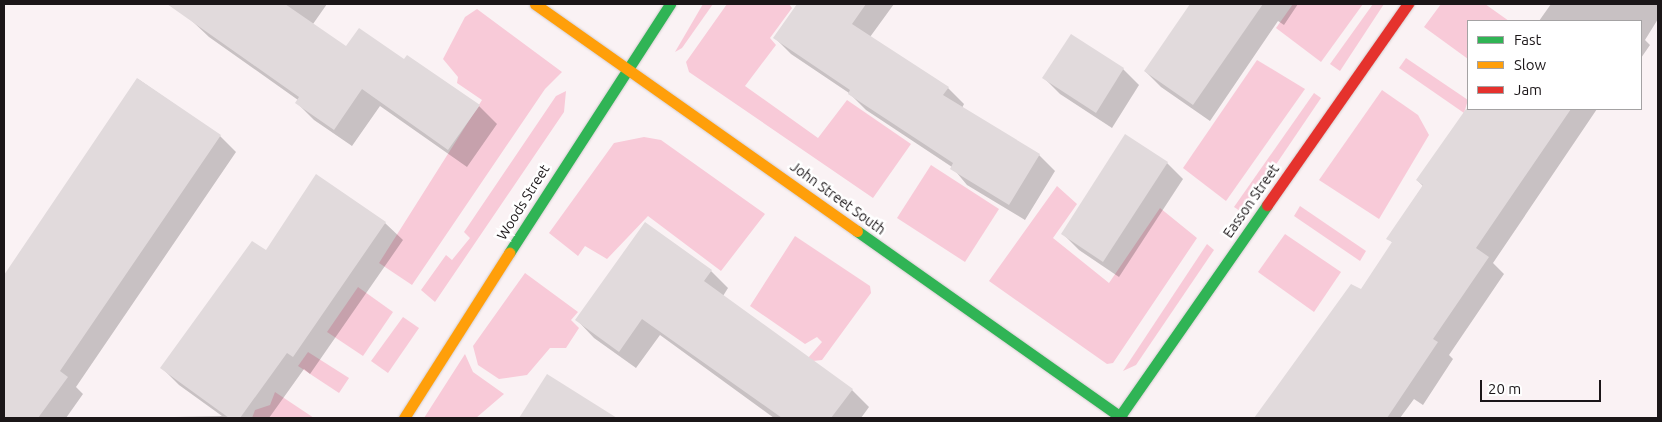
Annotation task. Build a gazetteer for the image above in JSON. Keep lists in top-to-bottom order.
{
  "streets": {
    "street": ["John Street South", "Easson Street", "Woods Street"]
  },
  "crossings": [
    ["John Street South", "Easson Street"],
    ["John Street South", "Woods Street"]
  ],
  "legend": ["Fast", "Slow", "Jam"],
  "scale_bar": "20 m"
}
